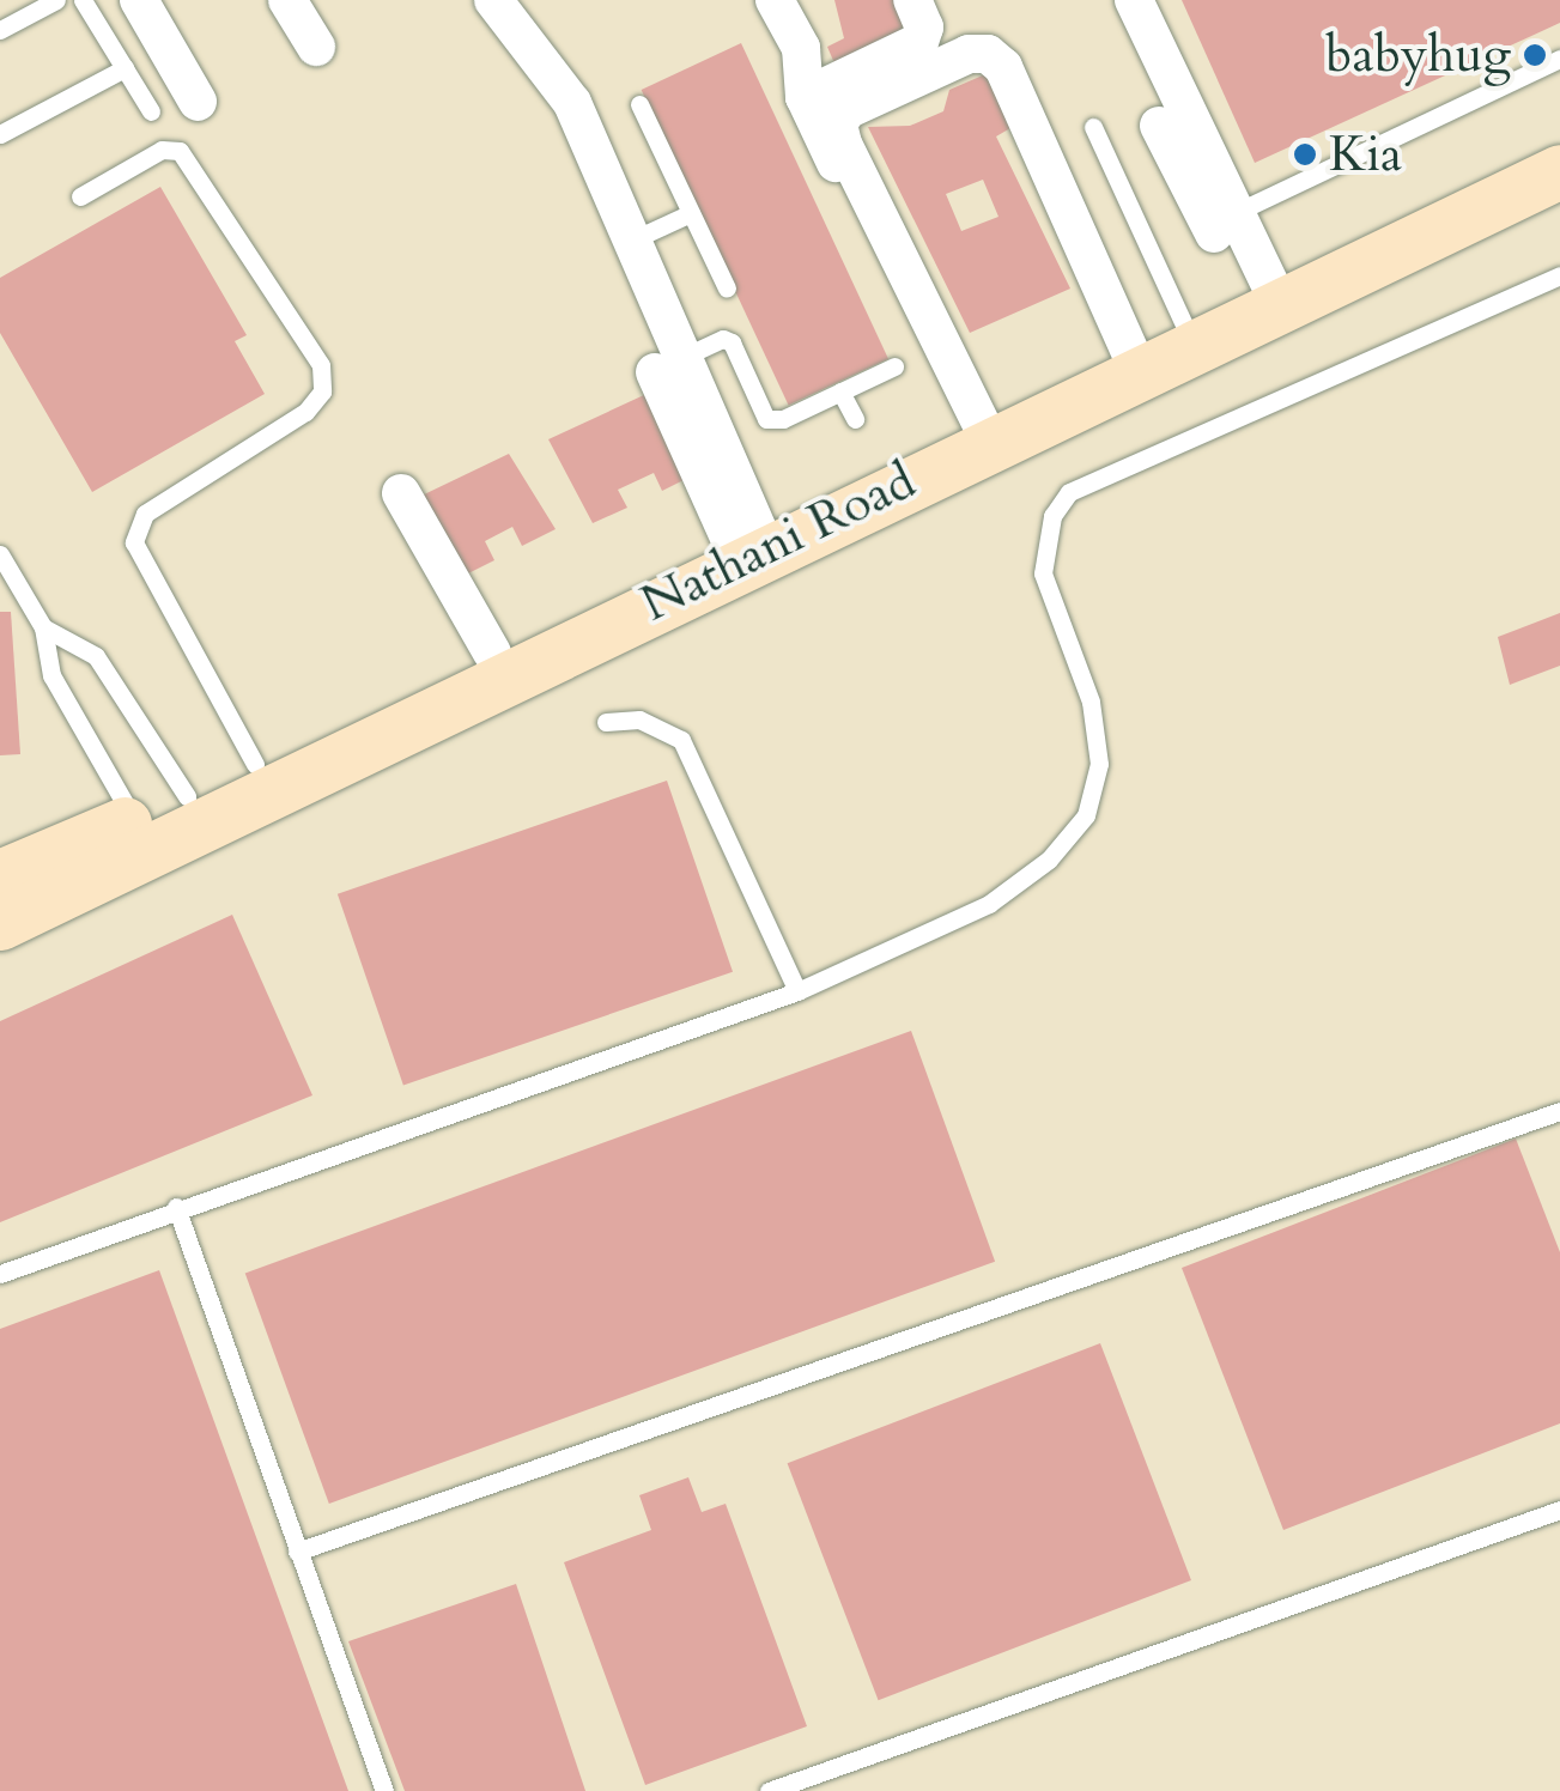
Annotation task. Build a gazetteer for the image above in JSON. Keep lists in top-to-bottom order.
{
  "streets": {
    "street": ["Nathani Road"]
  },
  "places": ["babyhug", "Kia"]
}
